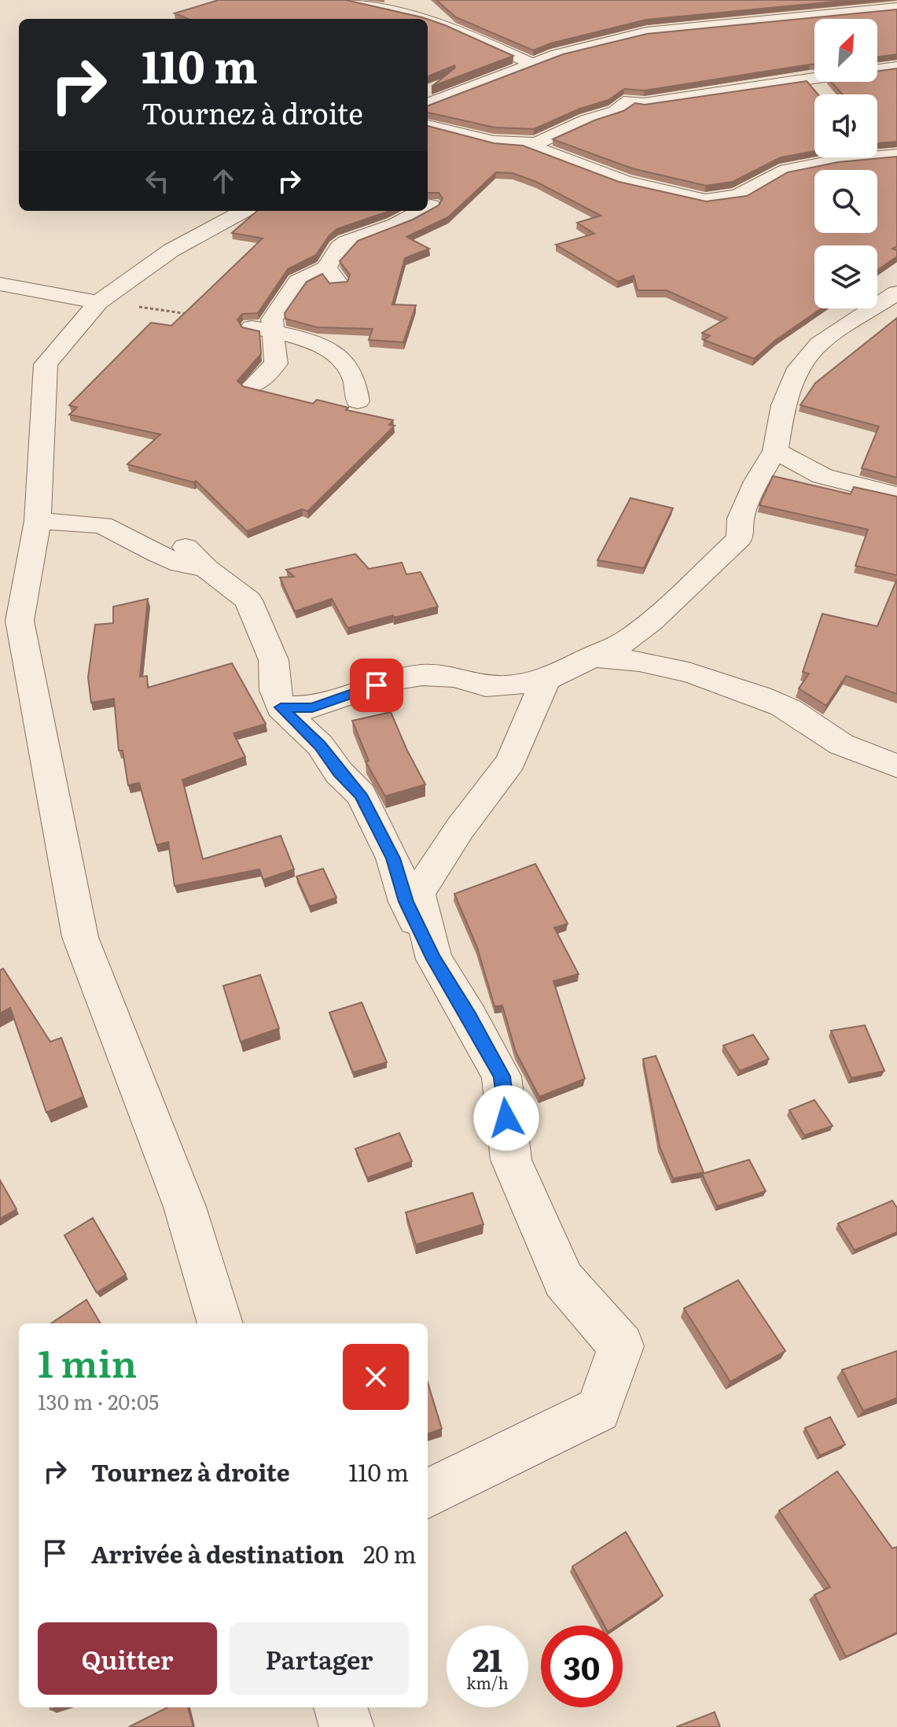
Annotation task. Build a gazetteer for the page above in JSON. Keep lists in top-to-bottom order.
{
  "north": "top right",
  "page": {
    "turn": ["110 m", "Tournez à droite"],
    "heading": ["1 min", "130 m · 20:05"],
    "list": [
      {
        "name": "Tournez à droite",
        "value": "110 m"
      },
      {
        "name": "Arrivée à destination",
        "value": "20 m"
      }
    ],
    "buttons": ["Quitter", "Partager"],
    "speed": "21 km/h",
    "limit": "30"
  }
}
